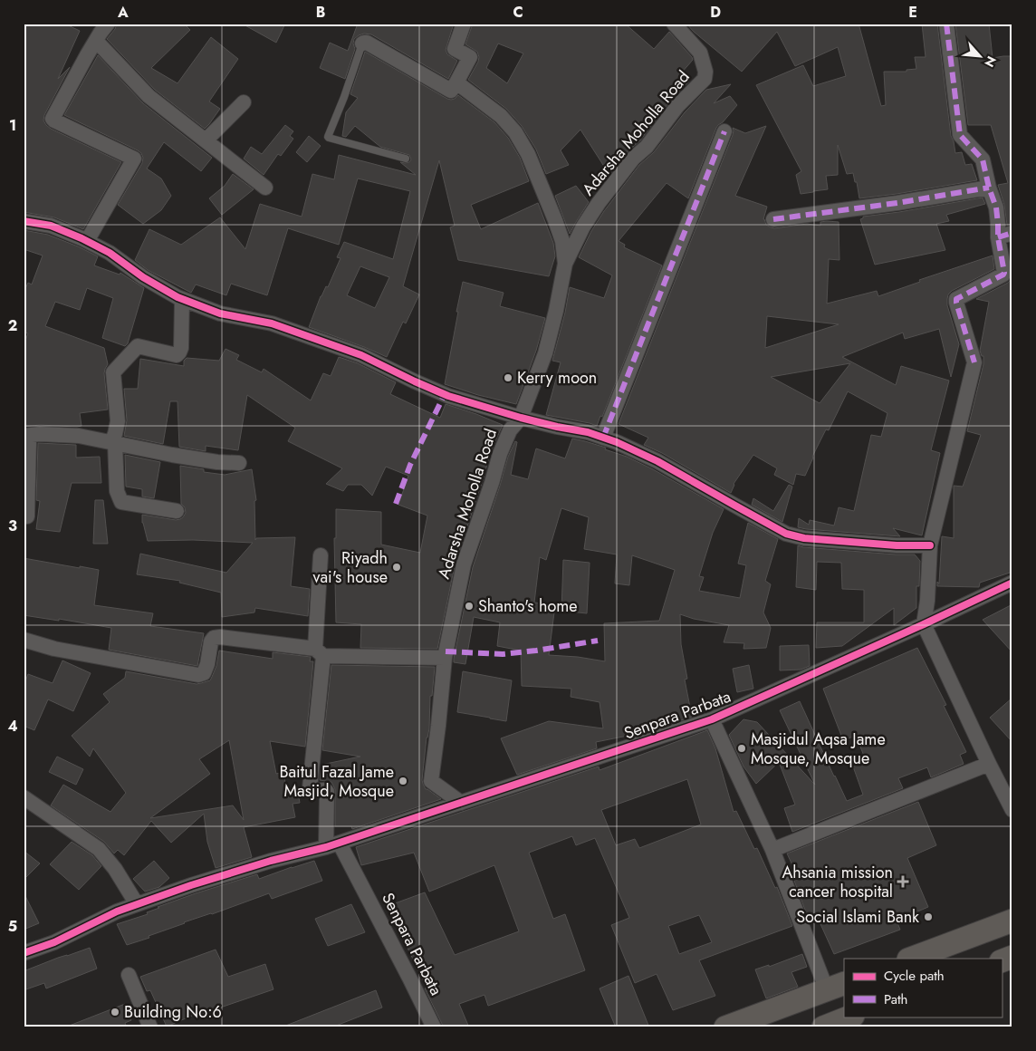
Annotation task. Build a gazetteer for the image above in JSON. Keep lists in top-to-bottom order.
{
  "streets": {
    "street": ["Adarsha Moholla Road", "Senpara Parbata"]
  },
  "crossings": [
    ["Adarsha Moholla Road", "Senpara Parbata"]
  ],
  "places": {
    "other": [
      "Kerry moon",
      "Riyadh vai's house",
      "Shanto's home",
      "Masjidul Aqsa Jame Mosque, Mosque",
      "Baitul Fazal Jame Masjid, Mosque",
      "Social Islami Bank",
      "Building No:6"
    ],
    "health": ["Ahsania mission cancer hospital"]
  },
  "legend": ["Cycle path", "Path"],
  "north": "bottom right",
  "grid": {
    "columns": [
      "A",
      "B",
      "C",
      "D",
      "E"
    ],
    "rows": [
      "1",
      "2",
      "3",
      "4",
      "5"
    ]
  }
}
